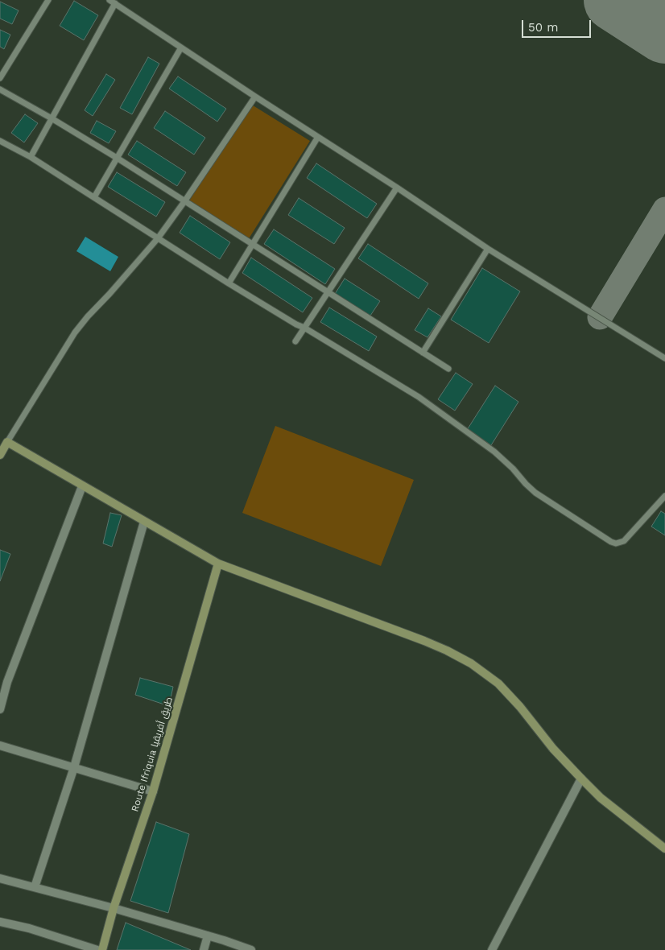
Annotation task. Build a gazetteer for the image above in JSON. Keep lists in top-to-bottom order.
{
  "streets": {
    "street": ["Route Ifriquia طريق أفريقيا"]
  },
  "scale_bar": "50 m"
}
